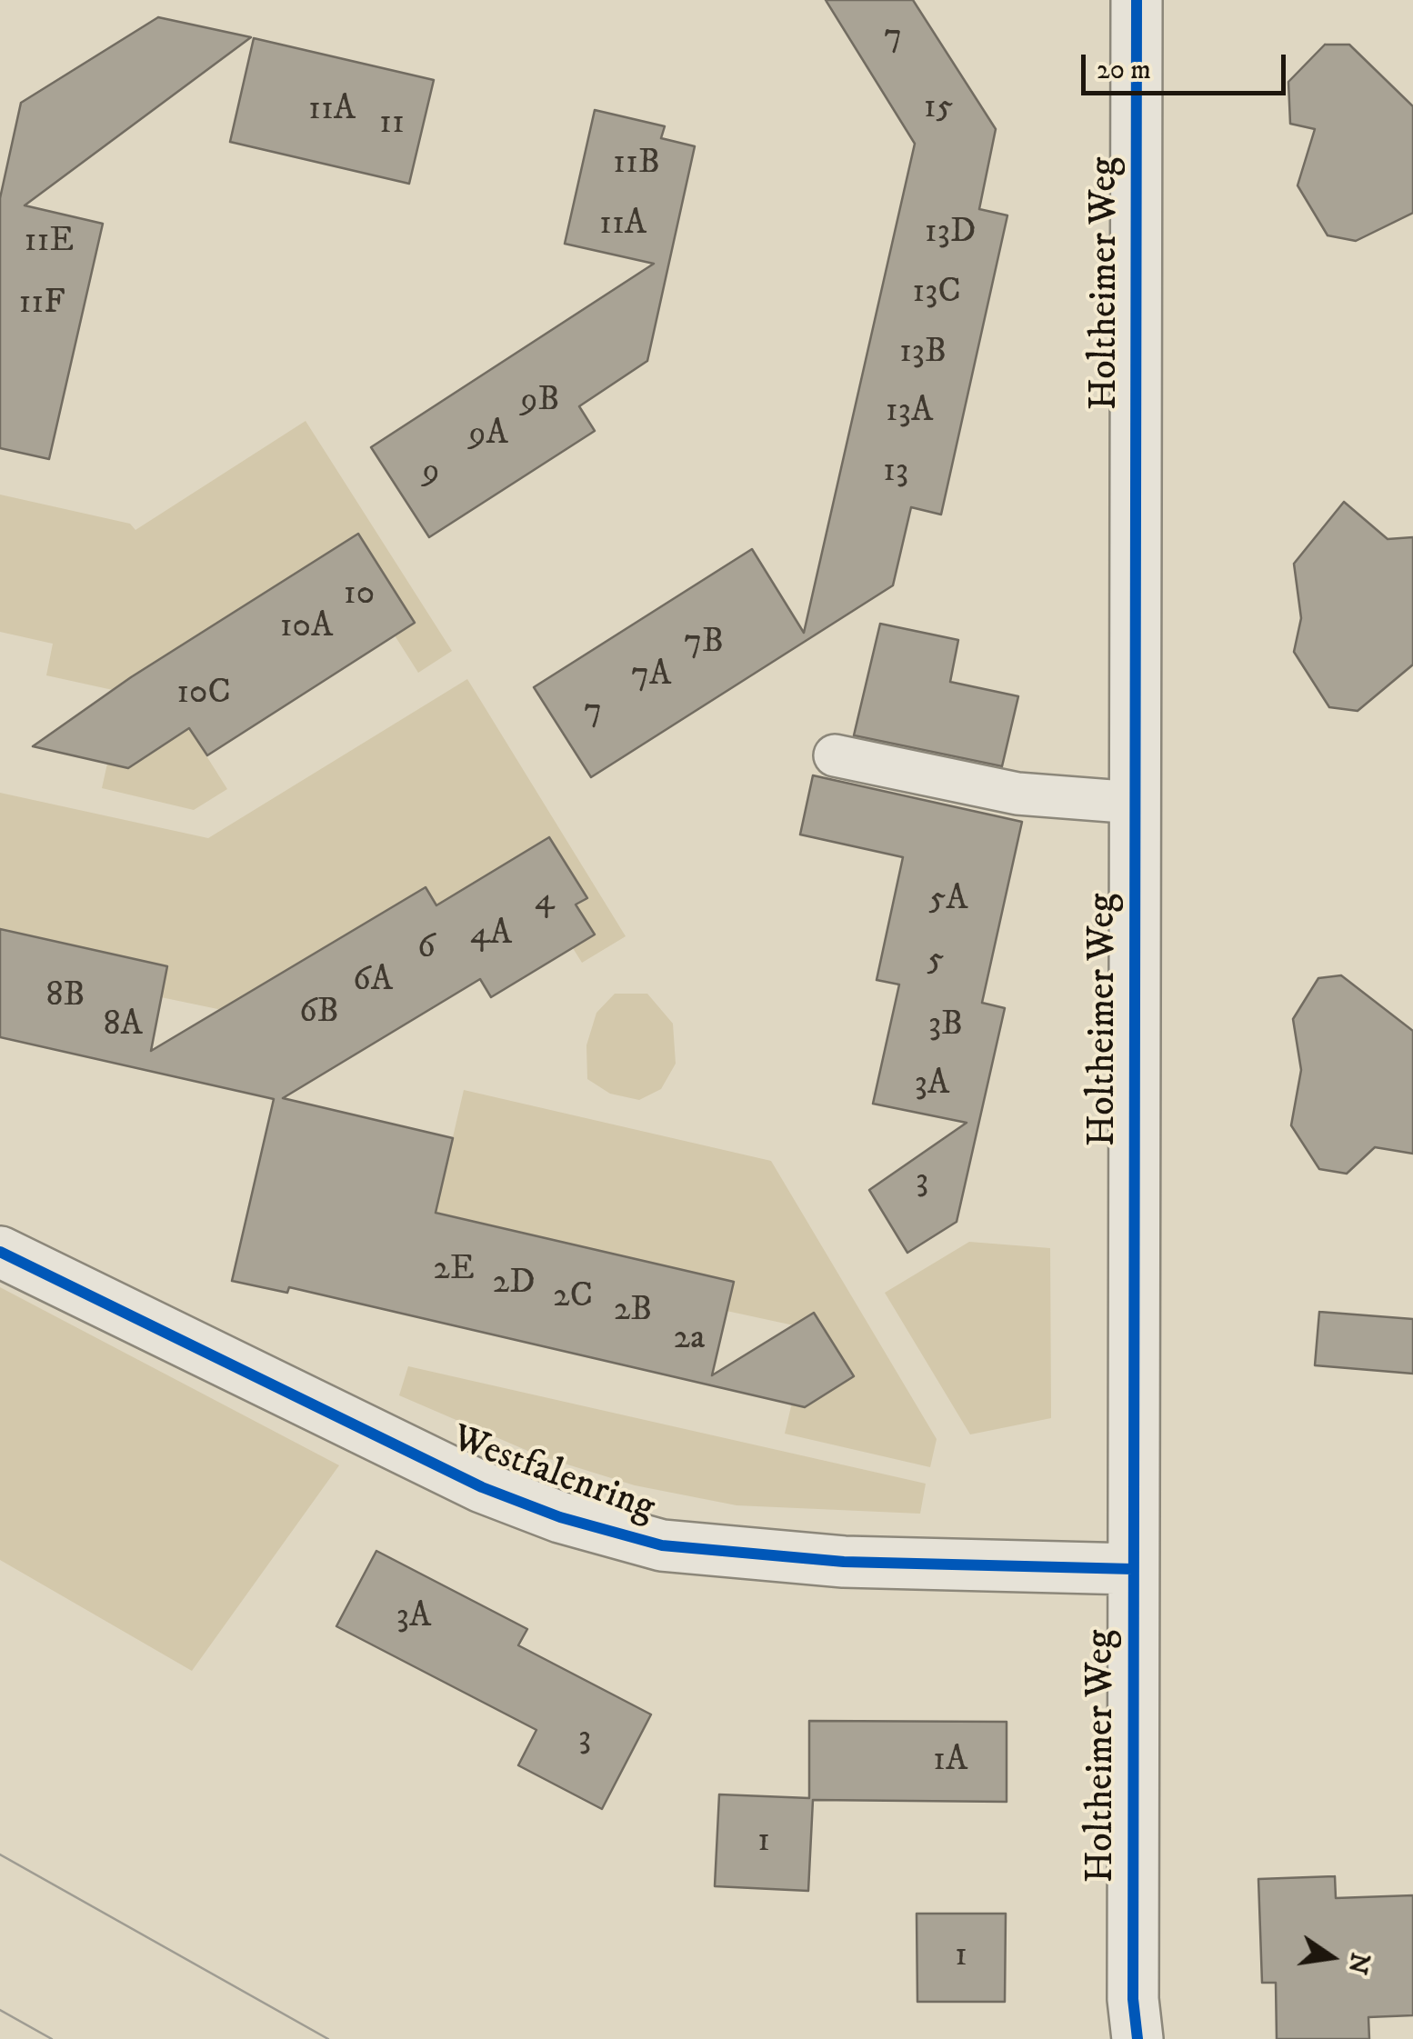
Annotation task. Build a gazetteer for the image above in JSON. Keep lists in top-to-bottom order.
{
  "streets": {
    "street": ["Holtheimer Weg", "Westfalenring"]
  },
  "crossings": [
    ["Holtheimer Weg", "Westfalenring"]
  ],
  "house_numbers": [
    "7",
    "15",
    "11A",
    "11",
    "11B",
    "11A",
    "13D",
    "11E",
    "13C",
    "11F",
    "13B",
    "9B",
    "13A",
    "9A",
    "9",
    "13",
    "10",
    "10A",
    "7B",
    "7A",
    "10C",
    "7",
    "5A",
    "4",
    "4A",
    "6",
    "5",
    "6A",
    "8B",
    "6B",
    "8A",
    "3B",
    "3A",
    "3",
    "2E",
    "2D",
    "2C",
    "2B",
    "2a",
    "3A",
    "3",
    "1A",
    "1",
    "1"
  ],
  "scale_bar": "20 m",
  "north": "right"
}
